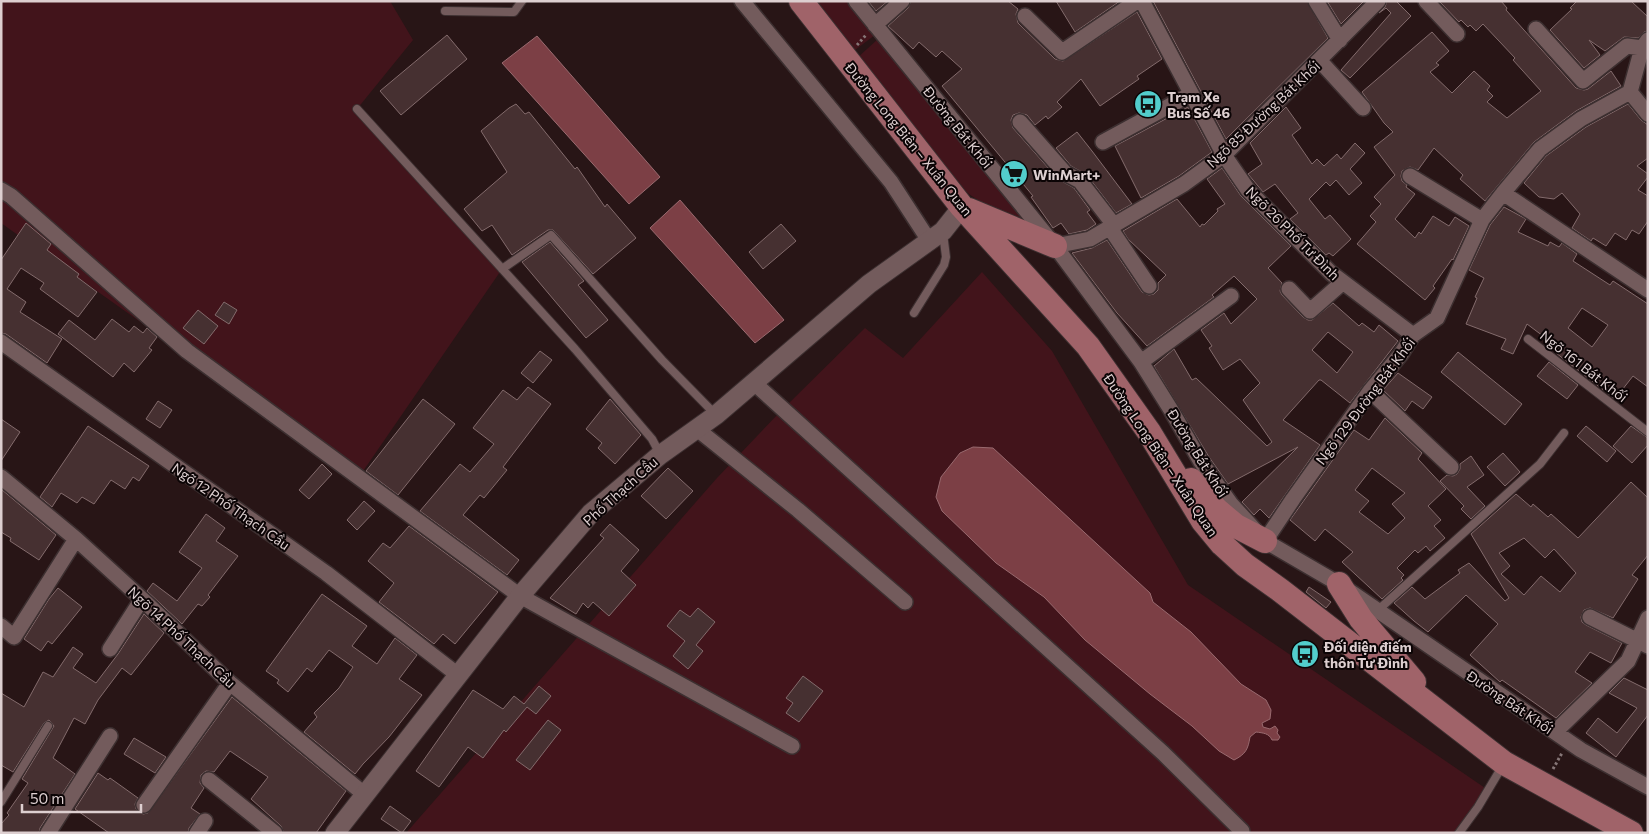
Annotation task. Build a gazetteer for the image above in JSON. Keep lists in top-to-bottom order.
{
  "streets": {
    "main road": ["Đường Long Biên – Xuân Quan"],
    "street": [
      "Ngõ 85 Đường Bát Khối",
      "Đường Bát Khối",
      "Ngõ 26 Phố Tư Đình",
      "Ngõ 129 Đường Bát Khối",
      "Phố Thạch Cầu",
      "Ngõ 12 Phố Thạch Cầu",
      "Ngõ 14 Phố Thạch Cầu"
    ],
    "lane": ["Ngõ 161 Bát Khối"]
  },
  "crossings": [
    ["Ngõ 85 Đường Bát Khối", "Đường Bát Khối"],
    ["Ngõ 85 Đường Bát Khối", "Ngõ 26 Phố Tư Đình"],
    ["Đường Bát Khối", "Ngõ 129 Đường Bát Khối"],
    ["Đường Long Biên – Xuân Quan", "Phố Thạch Cầu"],
    ["Ngõ 26 Phố Tư Đình", "Ngõ 129 Đường Bát Khối"],
    ["Phố Thạch Cầu", "Ngõ 12 Phố Thạch Cầu"],
    ["Phố Thạch Cầu", "Ngõ 14 Phố Thạch Cầu"]
  ],
  "places": {
    "bus stop": ["Trạm Xe Bus Số 46", "Đối diện điếm thôn Tư Đình"],
    "supermarket": ["WinMart+"]
  },
  "scale_bar": "50 m"
}
